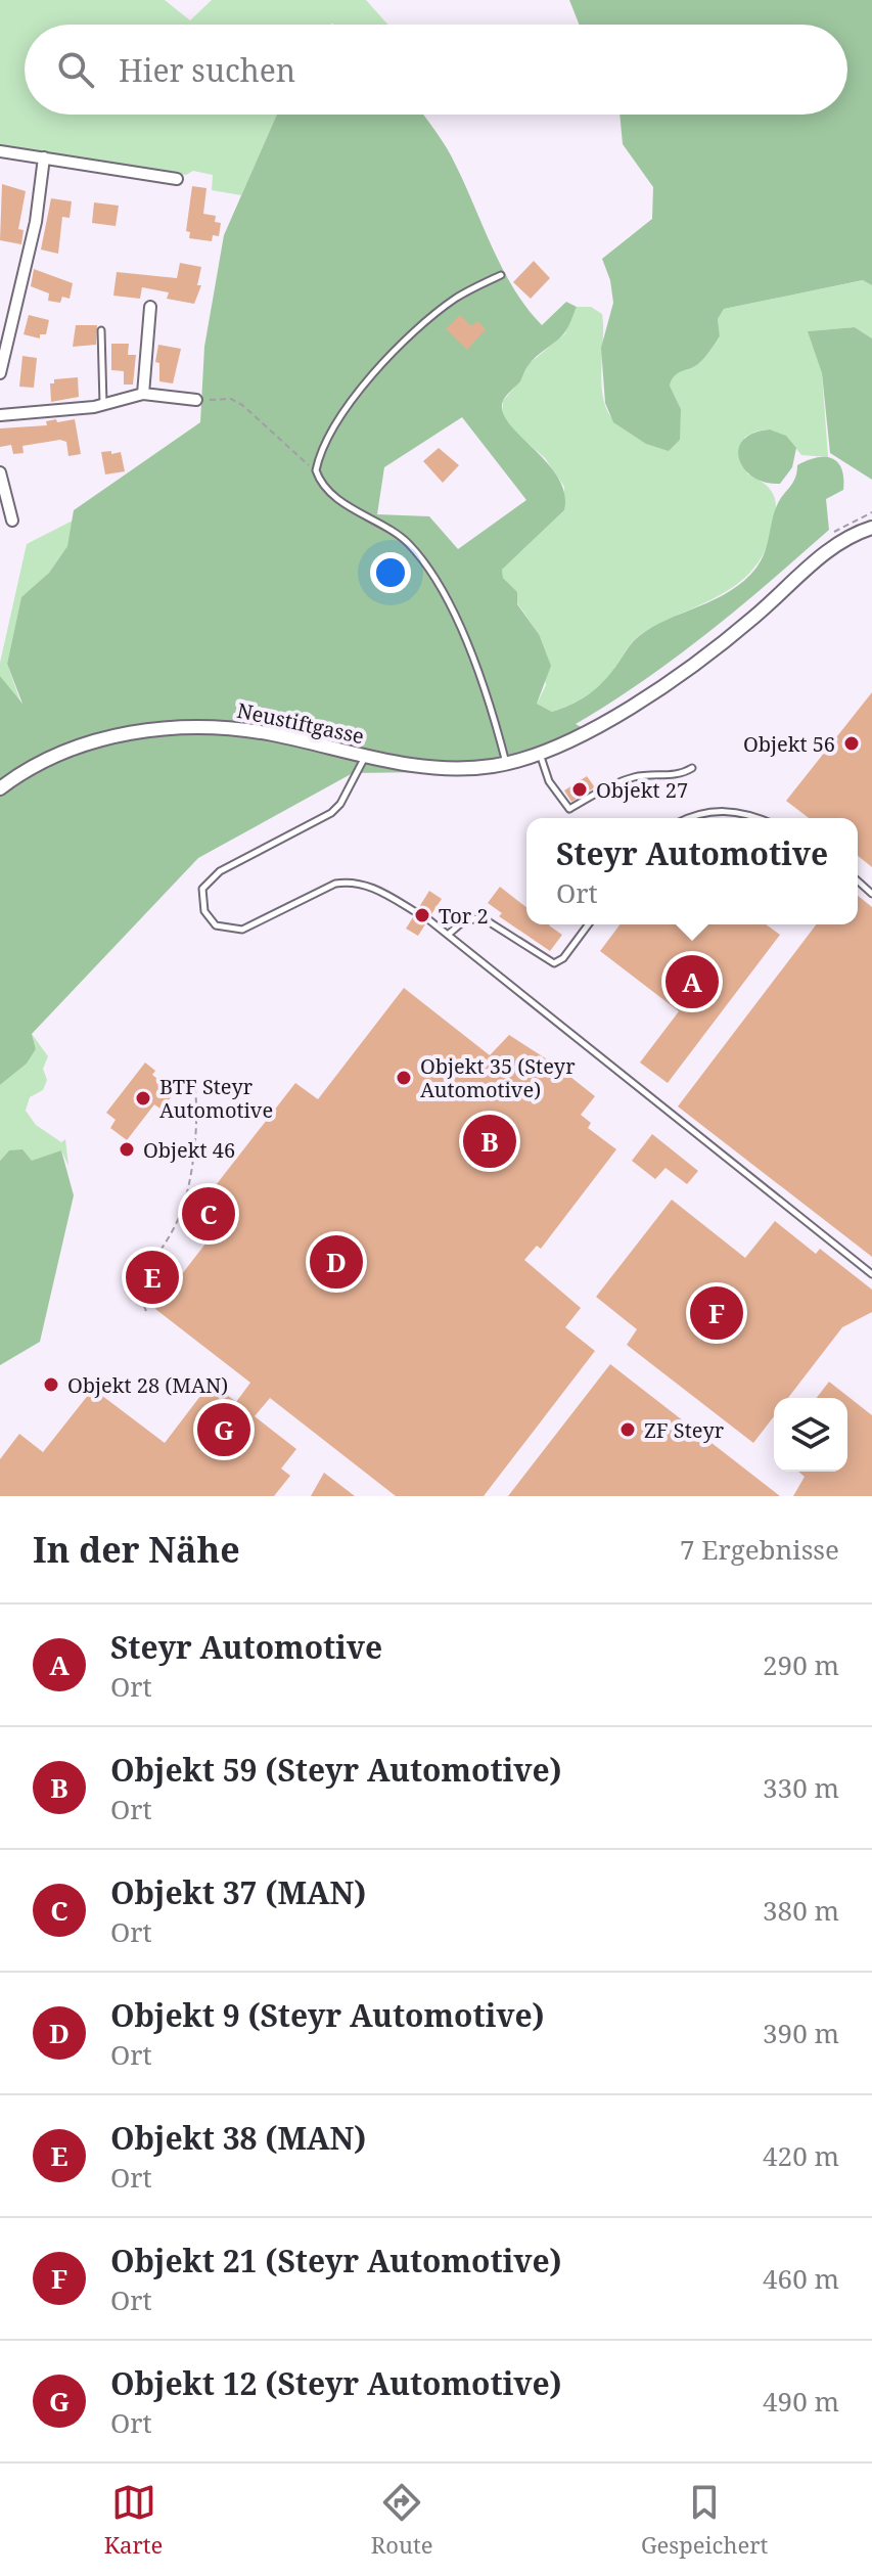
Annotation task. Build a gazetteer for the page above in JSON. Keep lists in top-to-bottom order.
{
  "streets": {
    "street": ["Neustiftgasse"]
  },
  "places": [
    "Objekt 56",
    "Objekt 27",
    "Tor 2",
    "Objekt 35 (Steyr Automotive)",
    "BTF Steyr Automotive",
    "Objekt 46",
    "Objekt 28 (MAN)",
    "ZF Steyr"
  ],
  "page": {
    "search": "Hier suchen",
    "popup": ["Steyr Automotive", "Ort"],
    "pins": [
      "A",
      "B",
      "C",
      "D",
      "E",
      "F",
      "G"
    ],
    "heading": ["In der Nähe", "7 Ergebnisse"],
    "list": [
      {
        "mark": "A",
        "name": "Steyr Automotive",
        "note": "Ort",
        "value": "290 m"
      },
      {
        "mark": "B",
        "name": "Objekt 59 (Steyr Automotive)",
        "note": "Ort",
        "value": "330 m"
      },
      {
        "mark": "C",
        "name": "Objekt 37 (MAN)",
        "note": "Ort",
        "value": "380 m"
      },
      {
        "mark": "D",
        "name": "Objekt 9 (Steyr Automotive)",
        "note": "Ort",
        "value": "390 m"
      },
      {
        "mark": "E",
        "name": "Objekt 38 (MAN)",
        "note": "Ort",
        "value": "420 m"
      },
      {
        "mark": "F",
        "name": "Objekt 21 (Steyr Automotive)",
        "note": "Ort",
        "value": "460 m"
      },
      {
        "mark": "G",
        "name": "Objekt 12 (Steyr Automotive)",
        "note": "Ort",
        "value": "490 m"
      }
    ],
    "nav": ["Karte", "Route", "Gespeichert"]
  }
}
